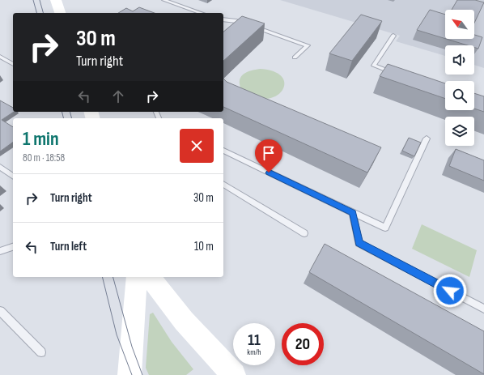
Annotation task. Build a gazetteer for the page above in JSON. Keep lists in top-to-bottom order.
{
  "north": "top left",
  "page": {
    "turn": ["30 m", "Turn right"],
    "heading": ["1 min", "80 m · 18:58"],
    "list": [
      {
        "name": "Turn right",
        "value": "30 m"
      },
      {
        "name": "Turn left",
        "value": "10 m"
      }
    ],
    "speed": "11 km/h",
    "limit": "20"
  }
}
